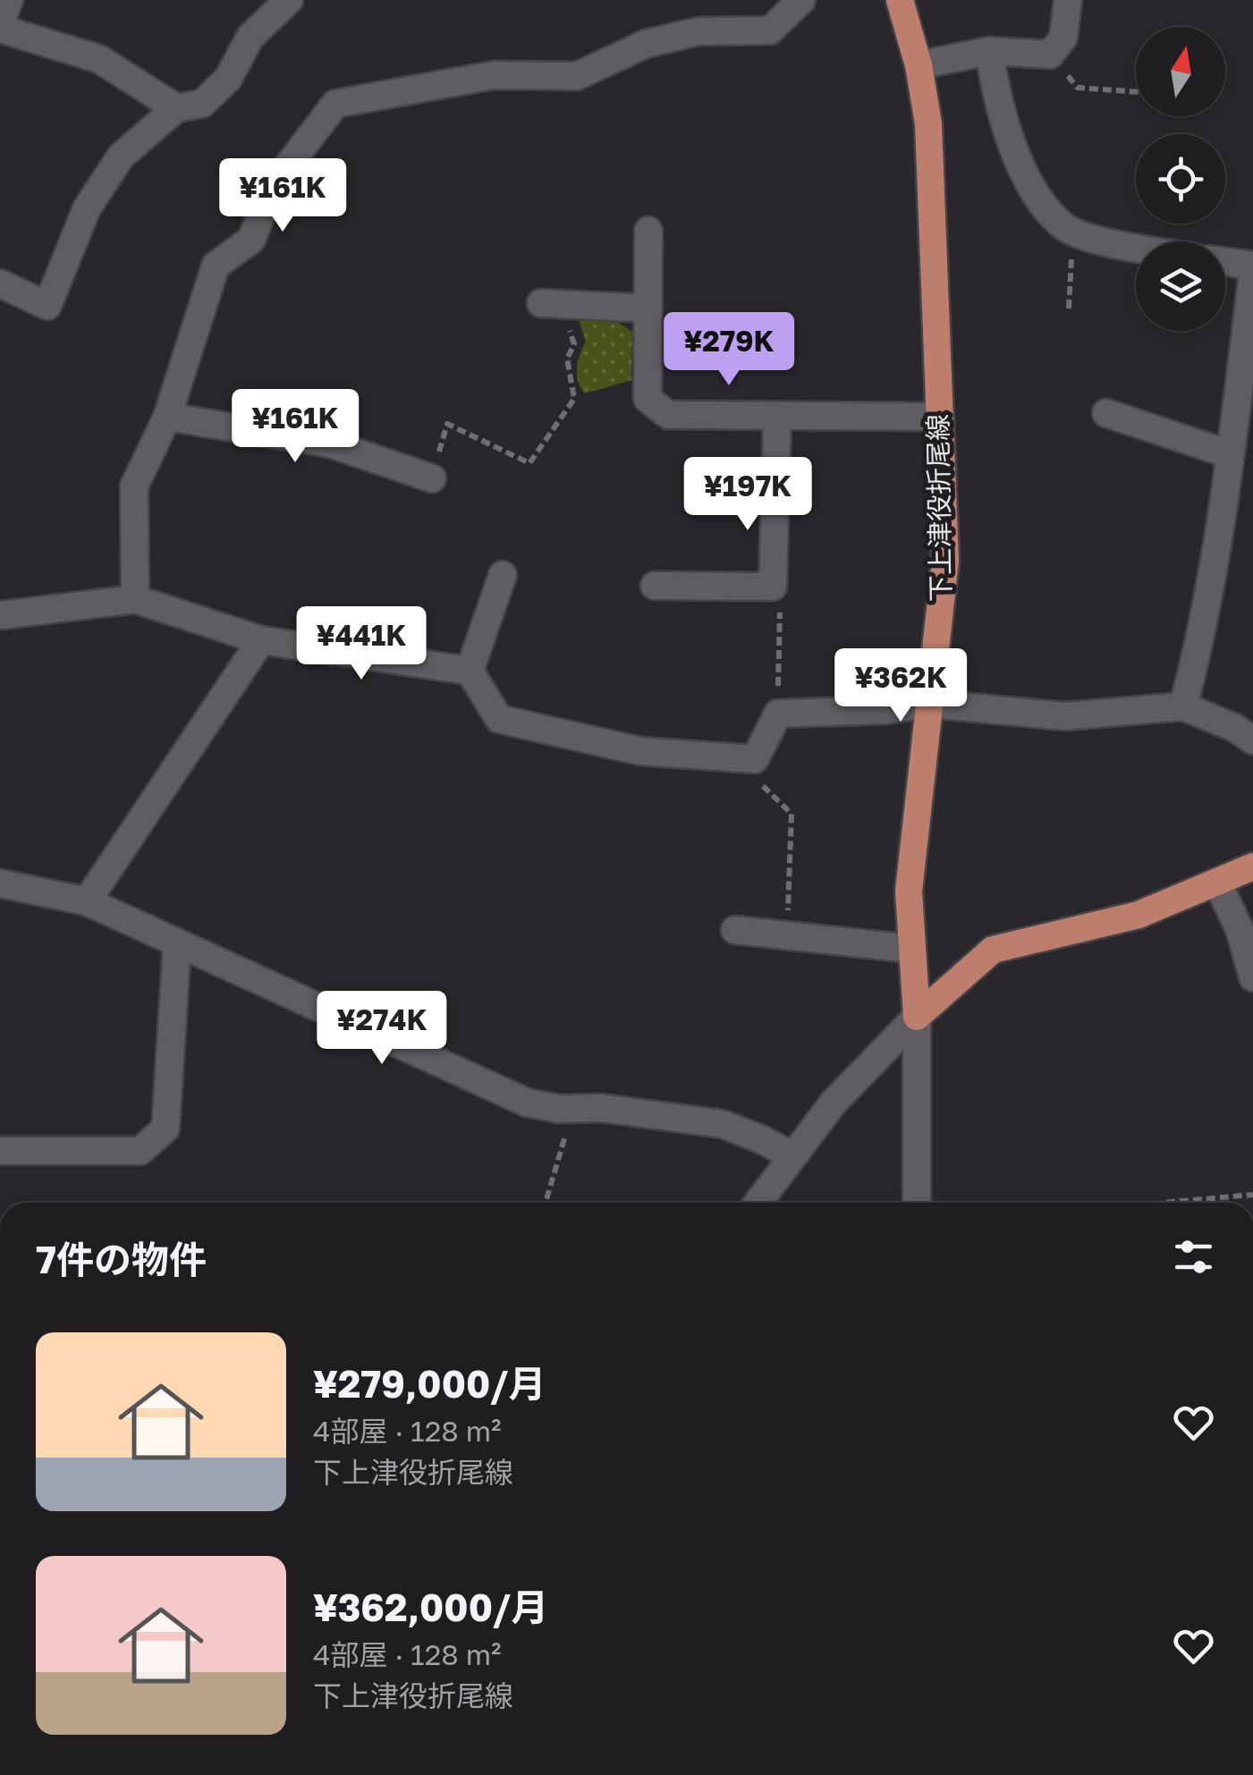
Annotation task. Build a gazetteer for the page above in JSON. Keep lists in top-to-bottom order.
{
  "streets": {
    "main road": ["下上津役折尾線"]
  },
  "north": "top",
  "page": {
    "price": [
      "¥161K",
      "¥279K",
      "¥161K",
      "¥197K",
      "¥441K",
      "¥362K",
      "¥274K"
    ],
    "heading": "7件の物件",
    "list": [
      {
        "name": "¥279,000/月",
        "note": "4部屋 · 128 m² · 下上津役折尾線"
      },
      {
        "name": "¥362,000/月",
        "note": "4部屋 · 128 m² · 下上津役折尾線"
      }
    ]
  }
}
